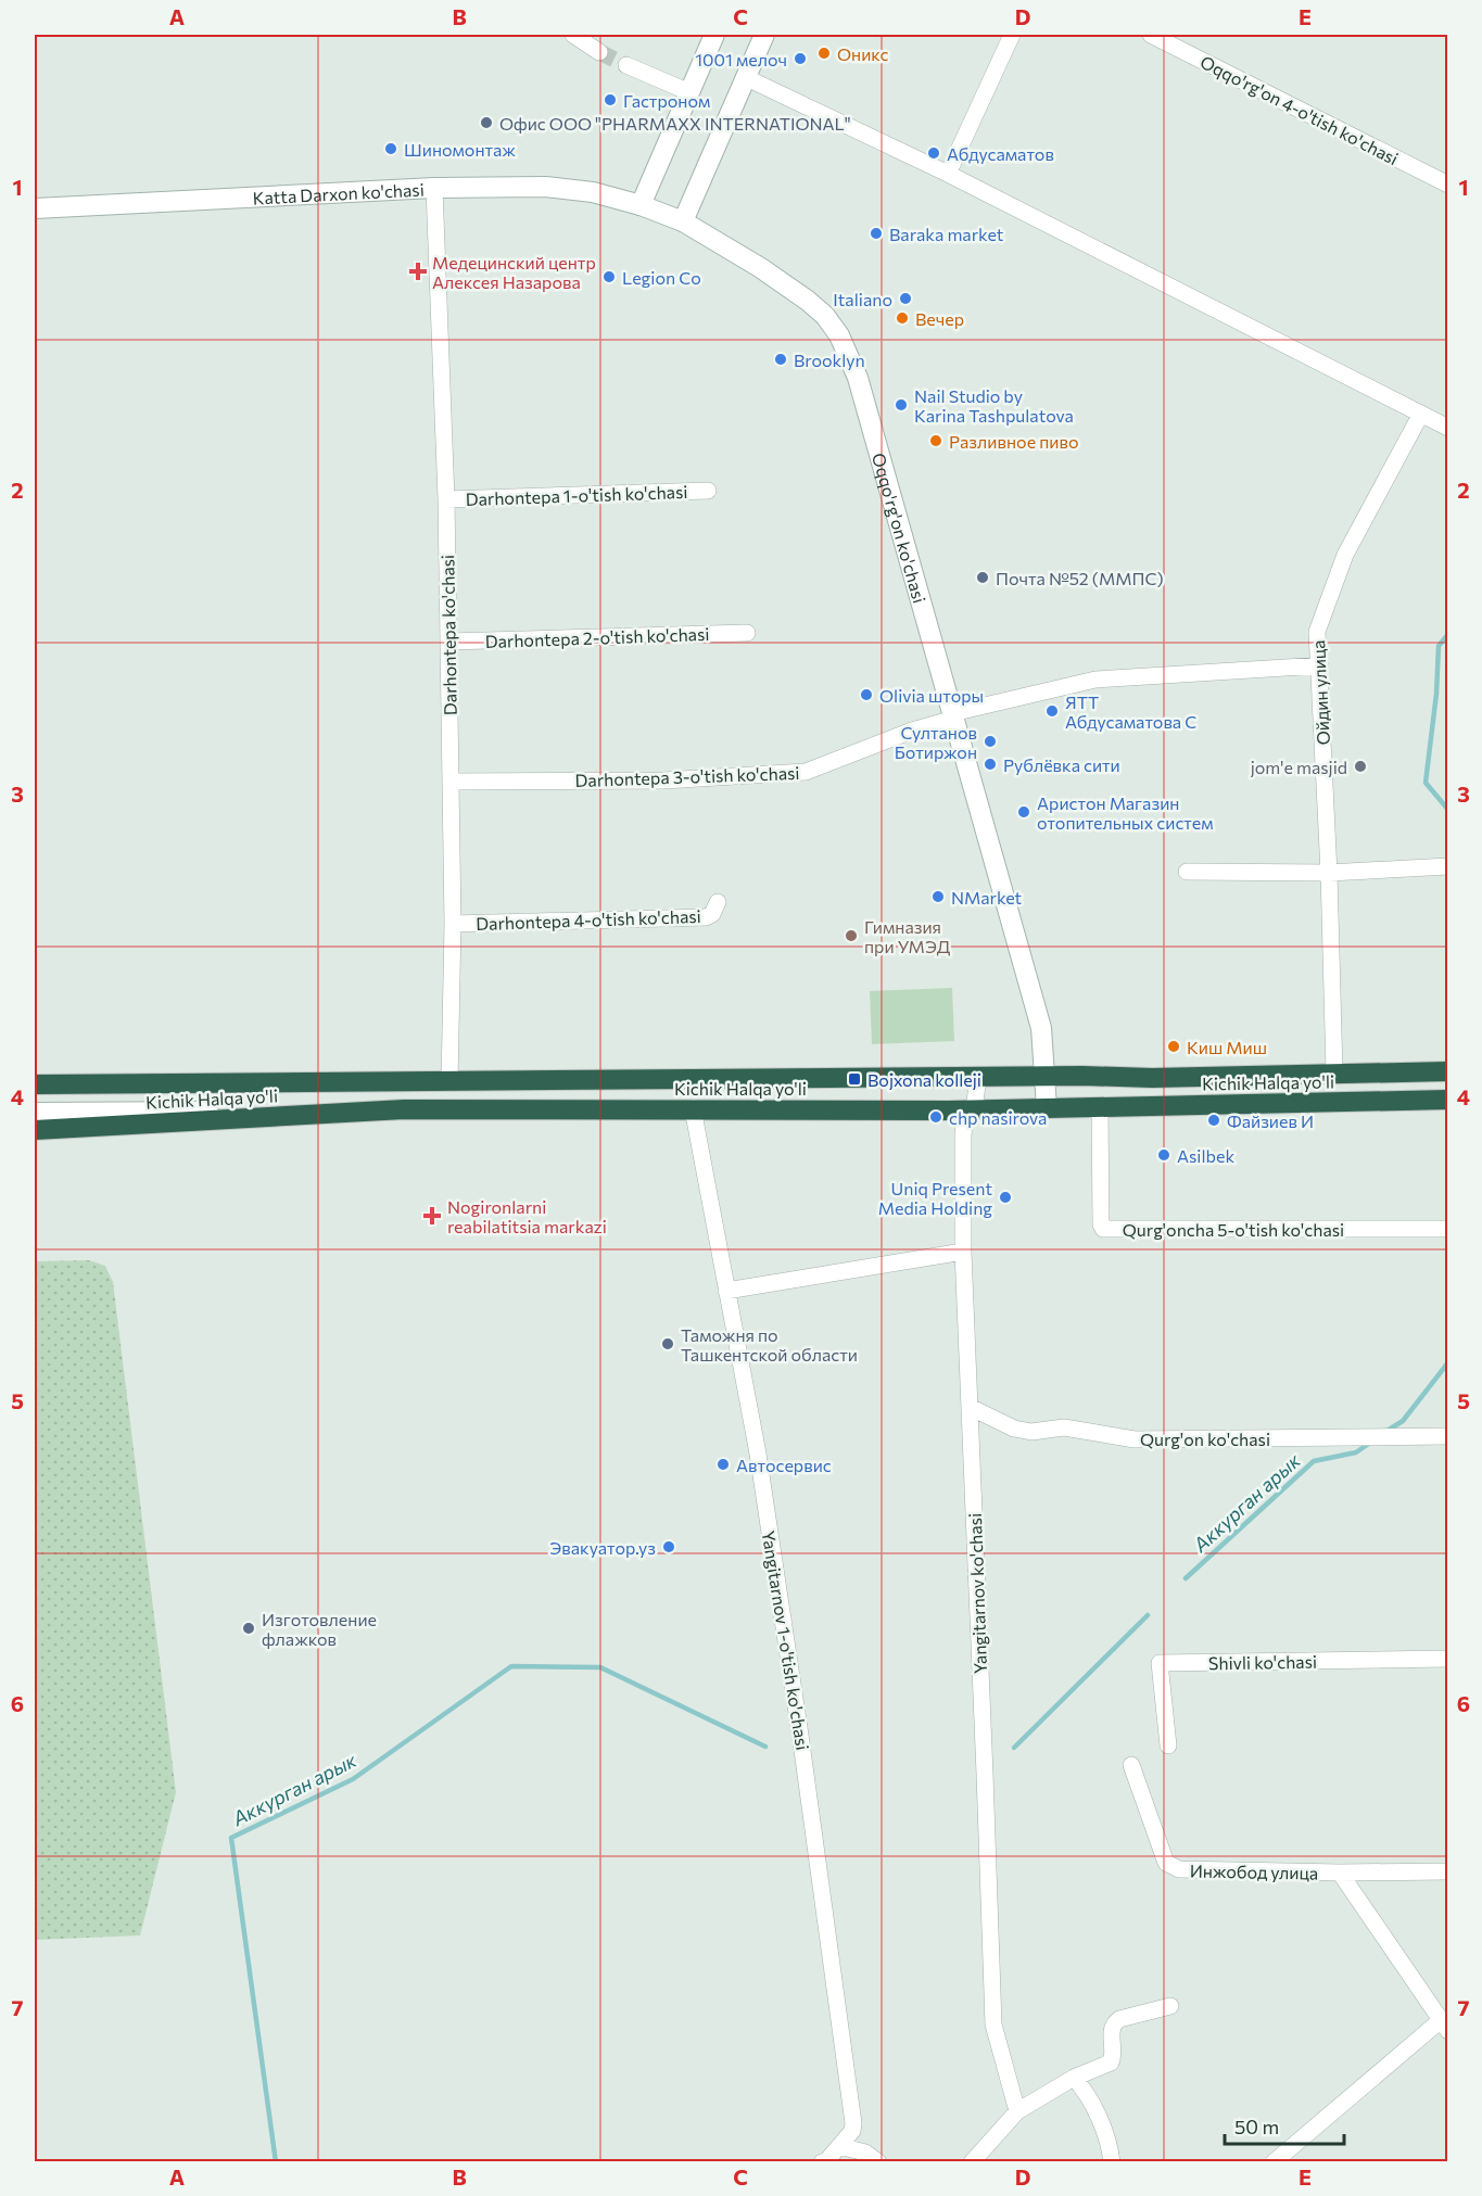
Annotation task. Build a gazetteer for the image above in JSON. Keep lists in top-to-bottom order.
{
  "streets": {
    "highway": ["Kichik Halqa yo'li"],
    "main road": ["Katta Darxon ko'chasi", "Oqqo'rg'on ko'chasi"],
    "street": [
      "Oqqo'rg'on 4-o'tish ko'chasi",
      "Darhontepa 1-o'tish ko'chasi",
      "Darhontepa ko'chasi",
      "Darhontepa 2-o'tish ko'chasi",
      "Ойдин улица",
      "Darhontepa 3-o'tish ko'chasi",
      "Darhontepa 4-o'tish ko'chasi",
      "Qurg'oncha 5-o'tish ko'chasi",
      "Qurg'on ko'chasi",
      "Yangitarnov ko'chasi",
      "Yangitarnov 1-o'tish ko'chasi",
      "Shivli ko'chasi",
      "Инжобод улица"
    ]
  },
  "crossings": [
    ["Katta Darxon ko'chasi", "Oqqo'rg'on ko'chasi"],
    ["Katta Darxon ko'chasi", "Darhontepa ko'chasi"],
    ["Darhontepa 1-o'tish ko'chasi", "Darhontepa ko'chasi"],
    ["Oqqo'rg'on ko'chasi", "Darhontepa 3-o'tish ko'chasi"],
    ["Oqqo'rg'on ko'chasi", "Kichik Halqa yo'li"],
    ["Darhontepa ko'chasi", "Darhontepa 2-o'tish ko'chasi"],
    ["Darhontepa ko'chasi", "Darhontepa 3-o'tish ko'chasi"],
    ["Darhontepa ko'chasi", "Darhontepa 4-o'tish ko'chasi"],
    ["Darhontepa ko'chasi", "Kichik Halqa yo'li"],
    ["Ойдин улица", "Darhontepa 3-o'tish ko'chasi"],
    ["Ойдин улица", "Kichik Halqa yo'li"],
    ["Kichik Halqa yo'li", "Qurg'oncha 5-o'tish ko'chasi"],
    ["Kichik Halqa yo'li", "Yangitarnov ko'chasi"],
    ["Kichik Halqa yo'li", "Yangitarnov 1-o'tish ko'chasi"],
    ["Qurg'on ko'chasi", "Yangitarnov ko'chasi"]
  ],
  "water": ["Аккурган арык"],
  "places": {
    "other": [
      "Оникс",
      "1001 мелоч",
      "Гастроном",
      "Офис ООО \"PHARMAXX INTERNATIONAL\"",
      "Шиномонтаж",
      "Абдусаматов",
      "Baraka market",
      "Legion Co",
      "Italiano",
      "Вечер",
      "Brooklyn",
      "Nail Studio by Karina Tashpulatova",
      "Разливное пиво",
      "Почта №52 (ММПС)",
      "Olivia шторы",
      "ЯТТ Абдусаматова С",
      "Султанов Ботиржон",
      "Рублёвка сити",
      "jom'e masjid",
      "Аристон Магазин отопительных систем",
      "NMarket",
      "Гимназия при УМЭД",
      "Киш Миш",
      "chp nasirova",
      "Файзиев И",
      "Asilbek",
      "Uniq Present Media Holding",
      "Таможня по Ташкентской области",
      "Автосервис",
      "Эвакуатор.уз",
      "Изготовление флажков"
    ],
    "health": ["Медецинский центр Алексея Назарова", "Nogironlarni reabilatitsia markazi"],
    "transit": ["Bojxona kolleji"]
  },
  "scale_bar": "50 m",
  "grid": {
    "columns": [
      "A",
      "B",
      "C",
      "D",
      "E"
    ],
    "rows": [
      "1",
      "2",
      "3",
      "4",
      "5",
      "6",
      "7"
    ]
  }
}
